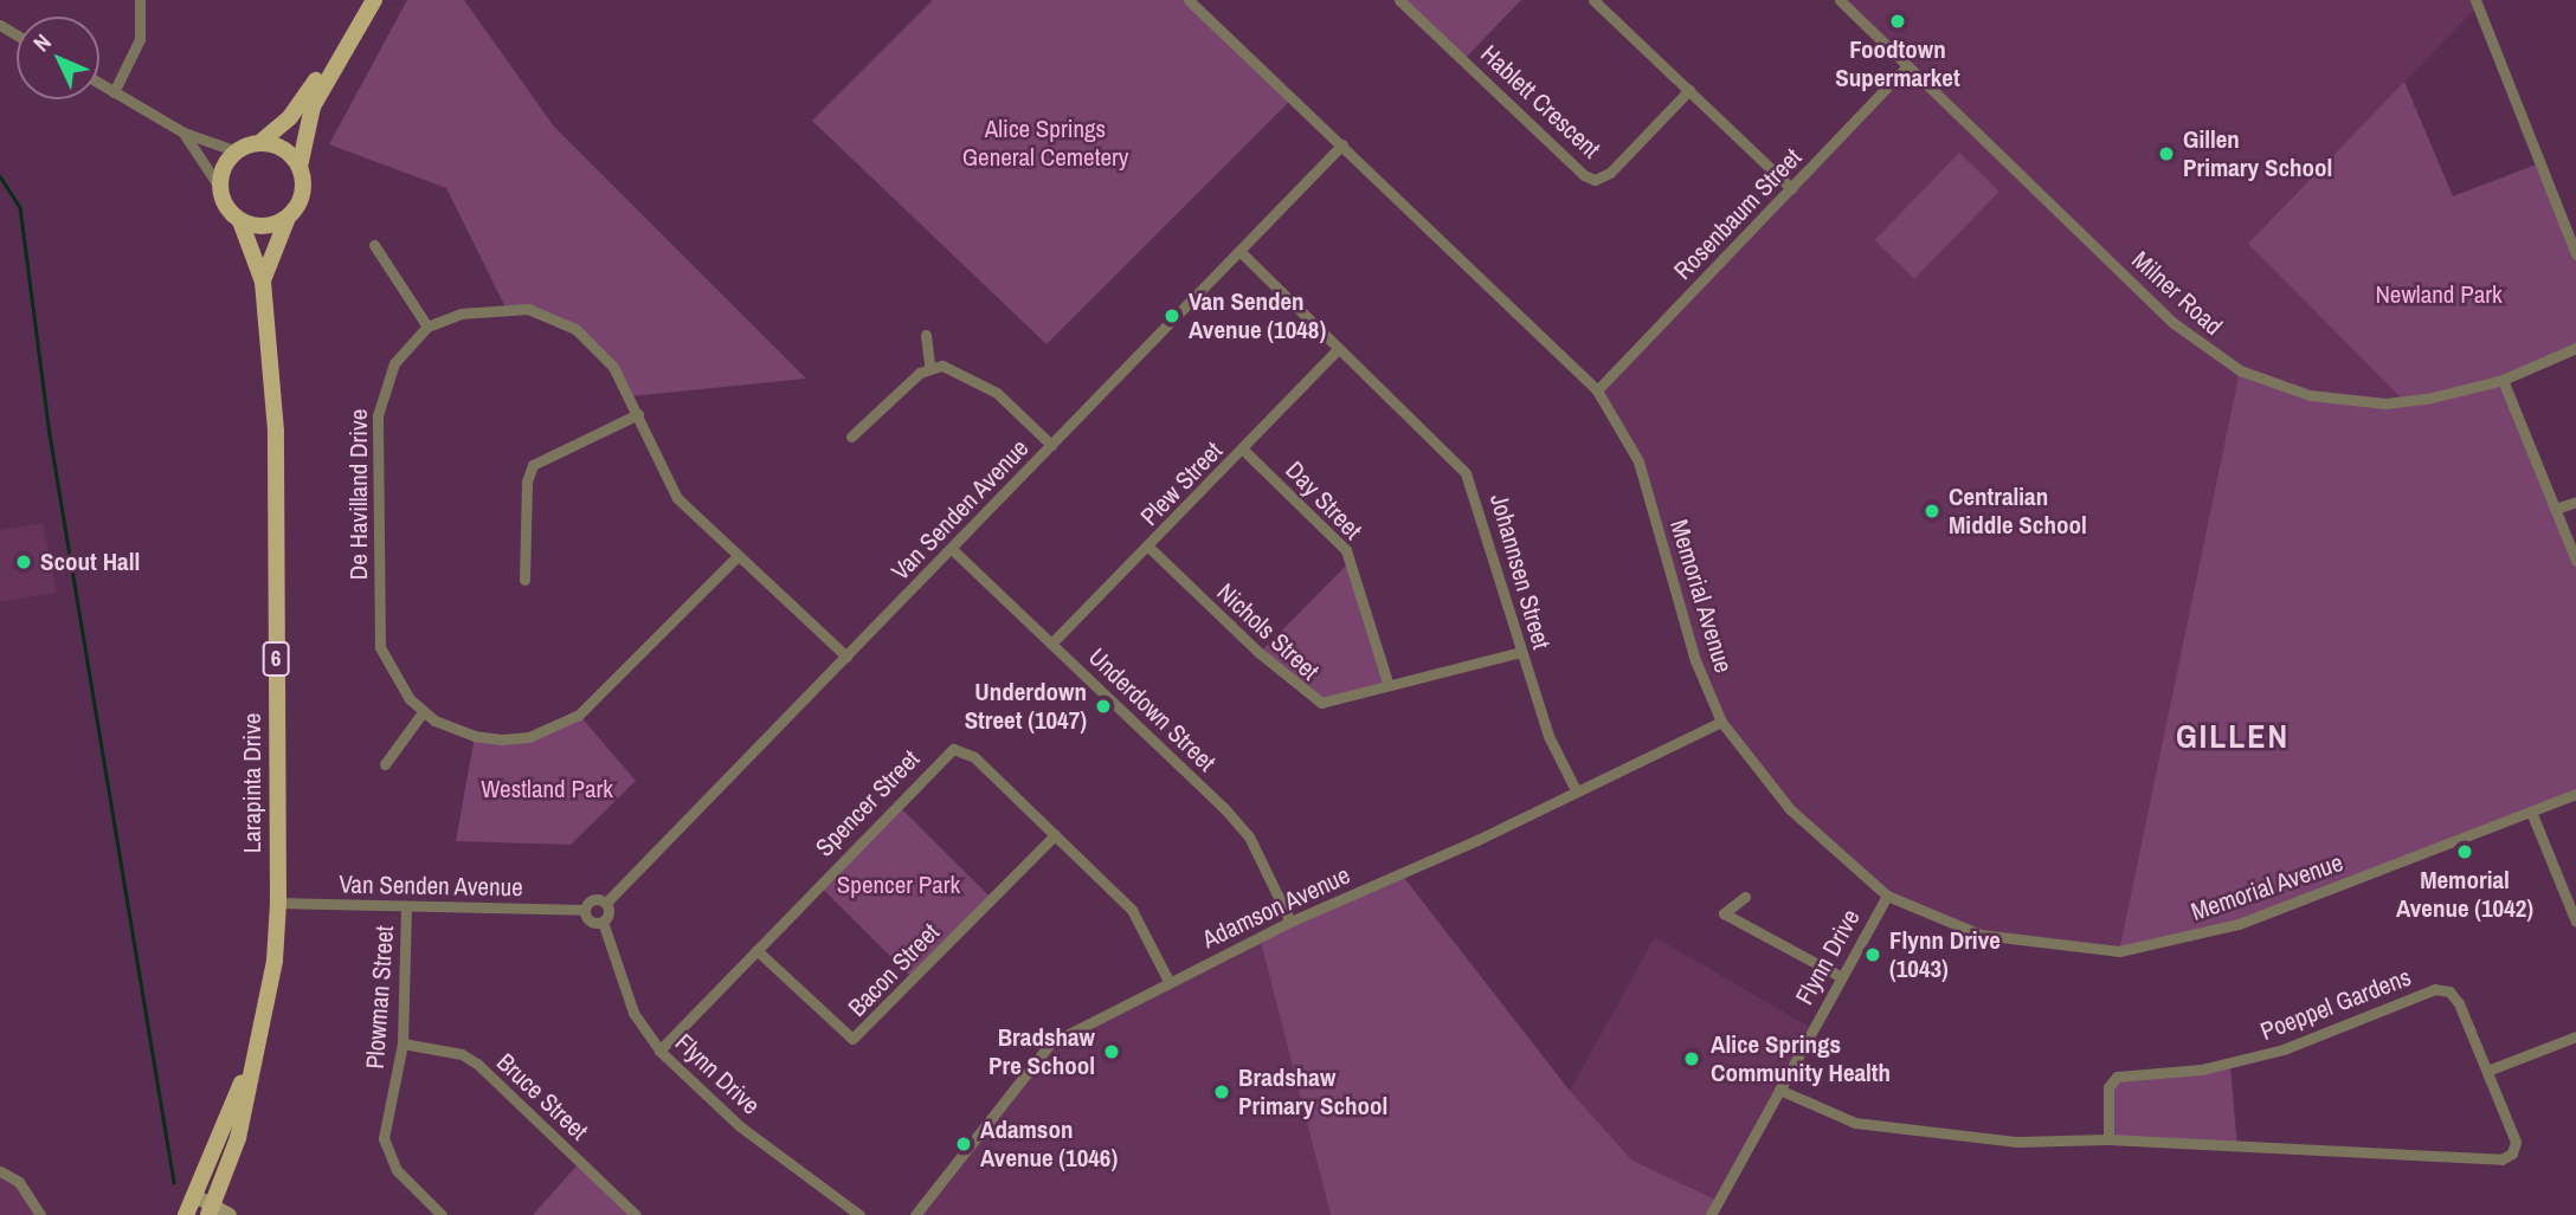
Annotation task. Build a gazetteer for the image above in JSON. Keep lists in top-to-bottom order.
{
  "streets": {
    "main road": ["6", "Larapinta Drive"],
    "street": [
      "Hablett Crescent",
      "Rosenbaum Street",
      "Milner Road",
      "Plew Street",
      "De Havilland Drive",
      "Day Street",
      "Van Senden Avenue",
      "Johannsen Street",
      "Memorial Avenue",
      "Nichols Street",
      "Underdown Street",
      "Spencer Street",
      "Adamson Avenue",
      "Flynn Drive",
      "Bacon Street",
      "Plowman Street",
      "Poeppel Gardens",
      "Bruce Street"
    ]
  },
  "crossings": [
    ["Rosenbaum Street", "Milner Road"],
    ["Rosenbaum Street", "Memorial Avenue"],
    ["Plew Street", "Day Street"],
    ["Plew Street", "Johannsen Street"],
    ["Plew Street", "Nichols Street"],
    ["Plew Street", "Underdown Street"],
    ["Day Street", "Nichols Street"],
    ["Van Senden Avenue", "Johannsen Street"],
    ["Van Senden Avenue", "Memorial Avenue"],
    ["Van Senden Avenue", "Underdown Street"],
    ["Van Senden Avenue", "Larapinta Drive"],
    ["Van Senden Avenue", "Flynn Drive"],
    ["Van Senden Avenue", "Plowman Street"],
    ["Johannsen Street", "Nichols Street"],
    ["Johannsen Street", "Adamson Avenue"],
    ["Memorial Avenue", "Adamson Avenue"],
    ["Memorial Avenue", "Flynn Drive"],
    ["6", "Larapinta Drive"],
    ["Underdown Street", "Adamson Avenue"],
    ["Spencer Street", "Adamson Avenue"],
    ["Spencer Street", "Flynn Drive"],
    ["Spencer Street", "Bacon Street"],
    ["Flynn Drive", "Poeppel Gardens"],
    ["Plowman Street", "Bruce Street"]
  ],
  "districts": ["GILLEN"],
  "parks": [
    "Alice Springs General Cemetery",
    "Newland Park",
    "Westland Park",
    "Spencer Park"
  ],
  "places": [
    "Foodtown Supermarket",
    "Gillen Primary School",
    "Van Senden Avenue (1048)",
    "Centralian Middle School",
    "Scout Hall",
    "Underdown Street (1047)",
    "Memorial Avenue (1042)",
    "Flynn Drive (1043)",
    "Bradshaw Pre School",
    "Alice Springs Community Health",
    "Bradshaw Primary School",
    "Adamson Avenue (1046)"
  ],
  "north": "top left"
}
